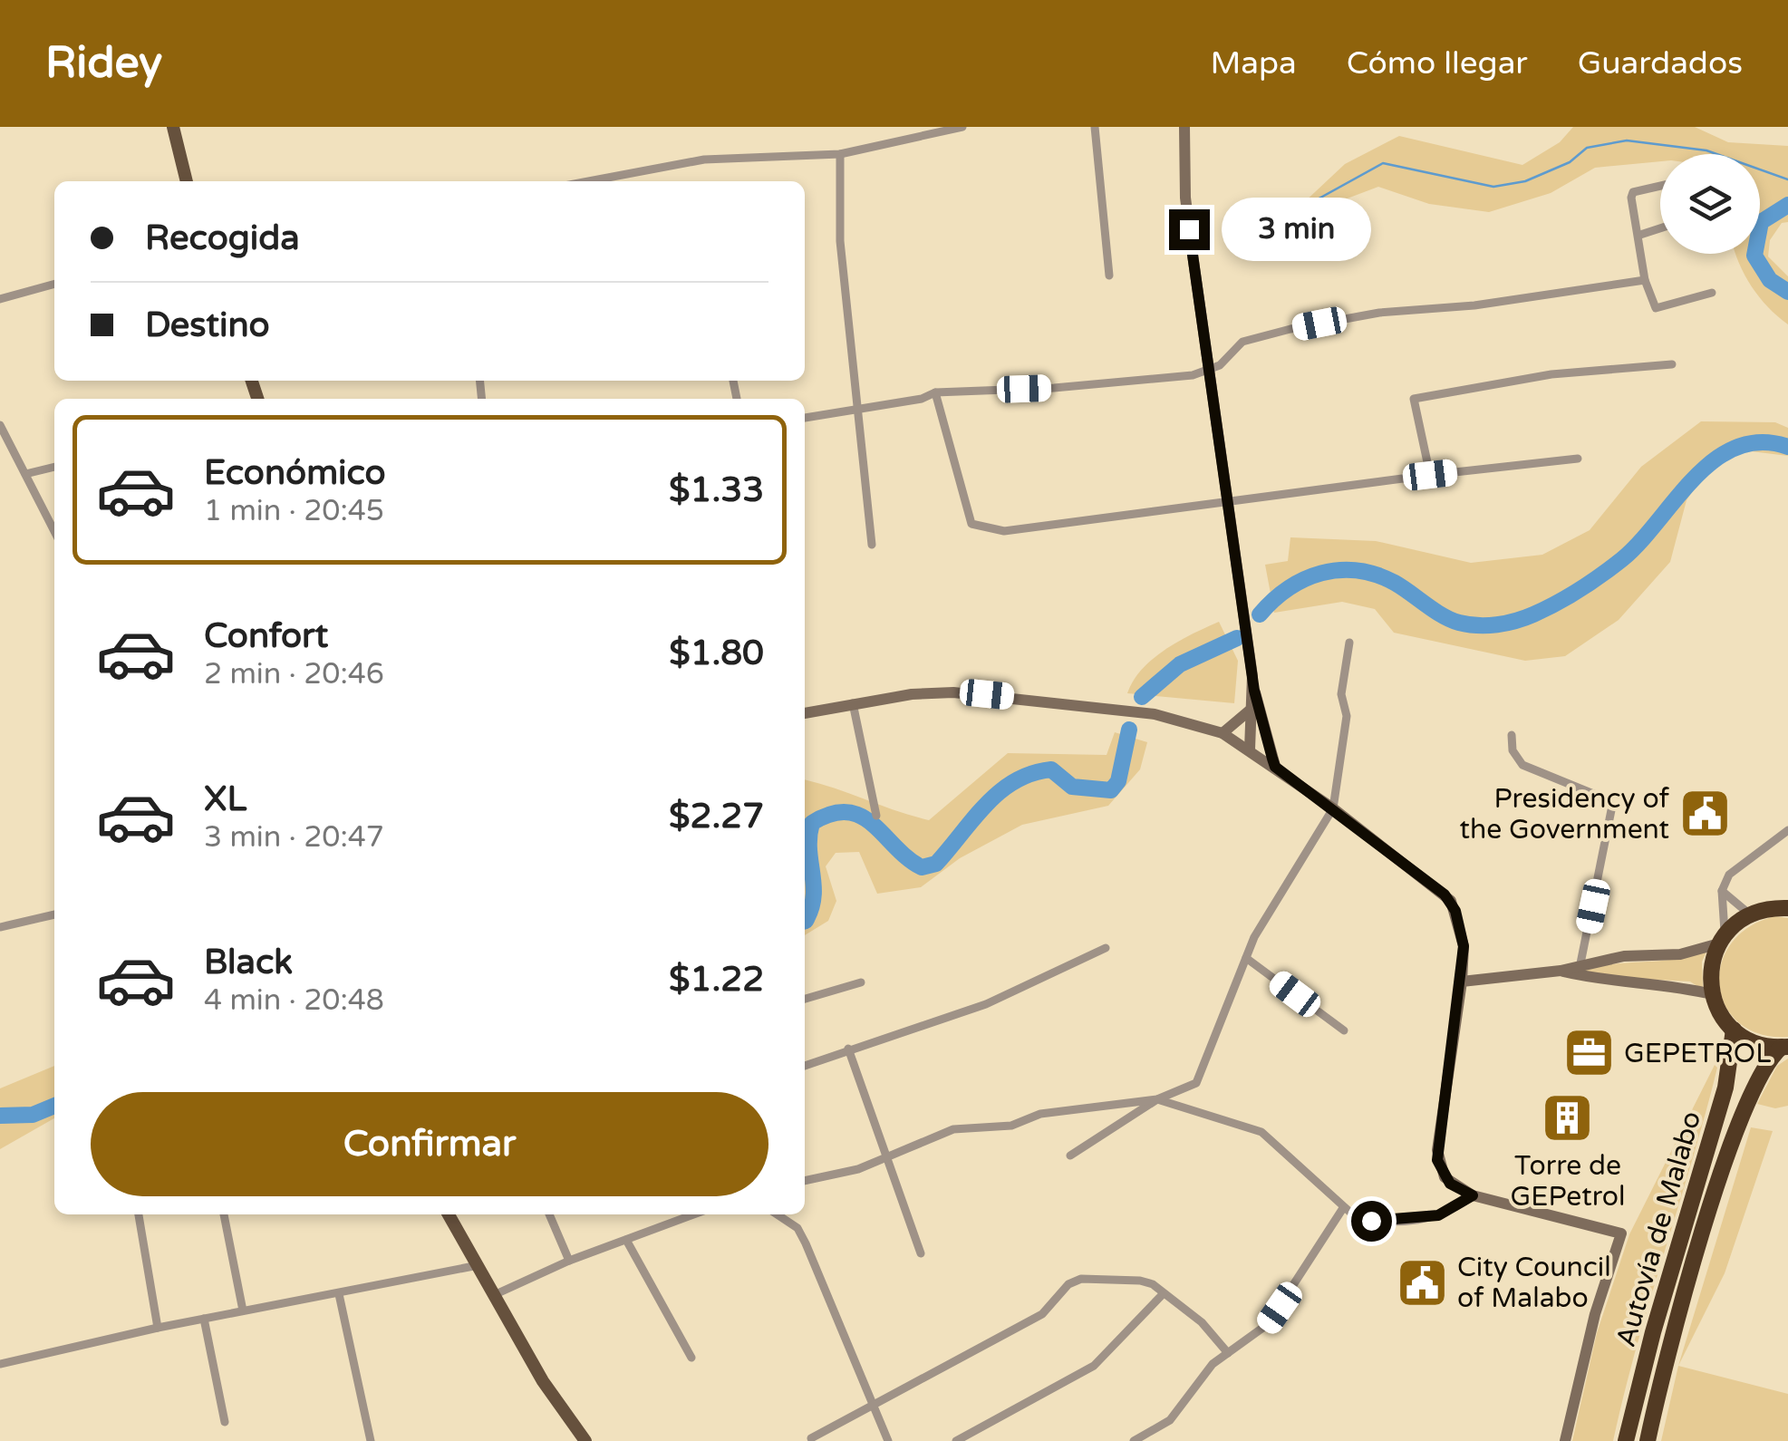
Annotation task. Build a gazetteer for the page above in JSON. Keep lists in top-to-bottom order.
{
  "streets": {
    "highway": ["Autovía de Malabo"]
  },
  "places": {
    "public building": ["Presidency of the Government", "City Council of Malabo"],
    "office": ["GEPETROL"],
    "building": ["Torre de GEPetrol"]
  },
  "page": {
    "header": "Ridey",
    "nav": ["Mapa", "Cómo llegar", "Guardados"],
    "banner": ["Recogida", "Destino"],
    "bubble": "3 min",
    "list": [
      {
        "name": "Económico",
        "note": "1 min · 20:45",
        "value": "$1.33"
      },
      {
        "name": "Confort",
        "note": "2 min · 20:46",
        "value": "$1.80"
      },
      {
        "name": "XL",
        "note": "3 min · 20:47",
        "value": "$2.27"
      },
      {
        "name": "Black",
        "note": "4 min · 20:48",
        "value": "$1.22"
      }
    ],
    "buttons": "Confirmar"
  }
}
